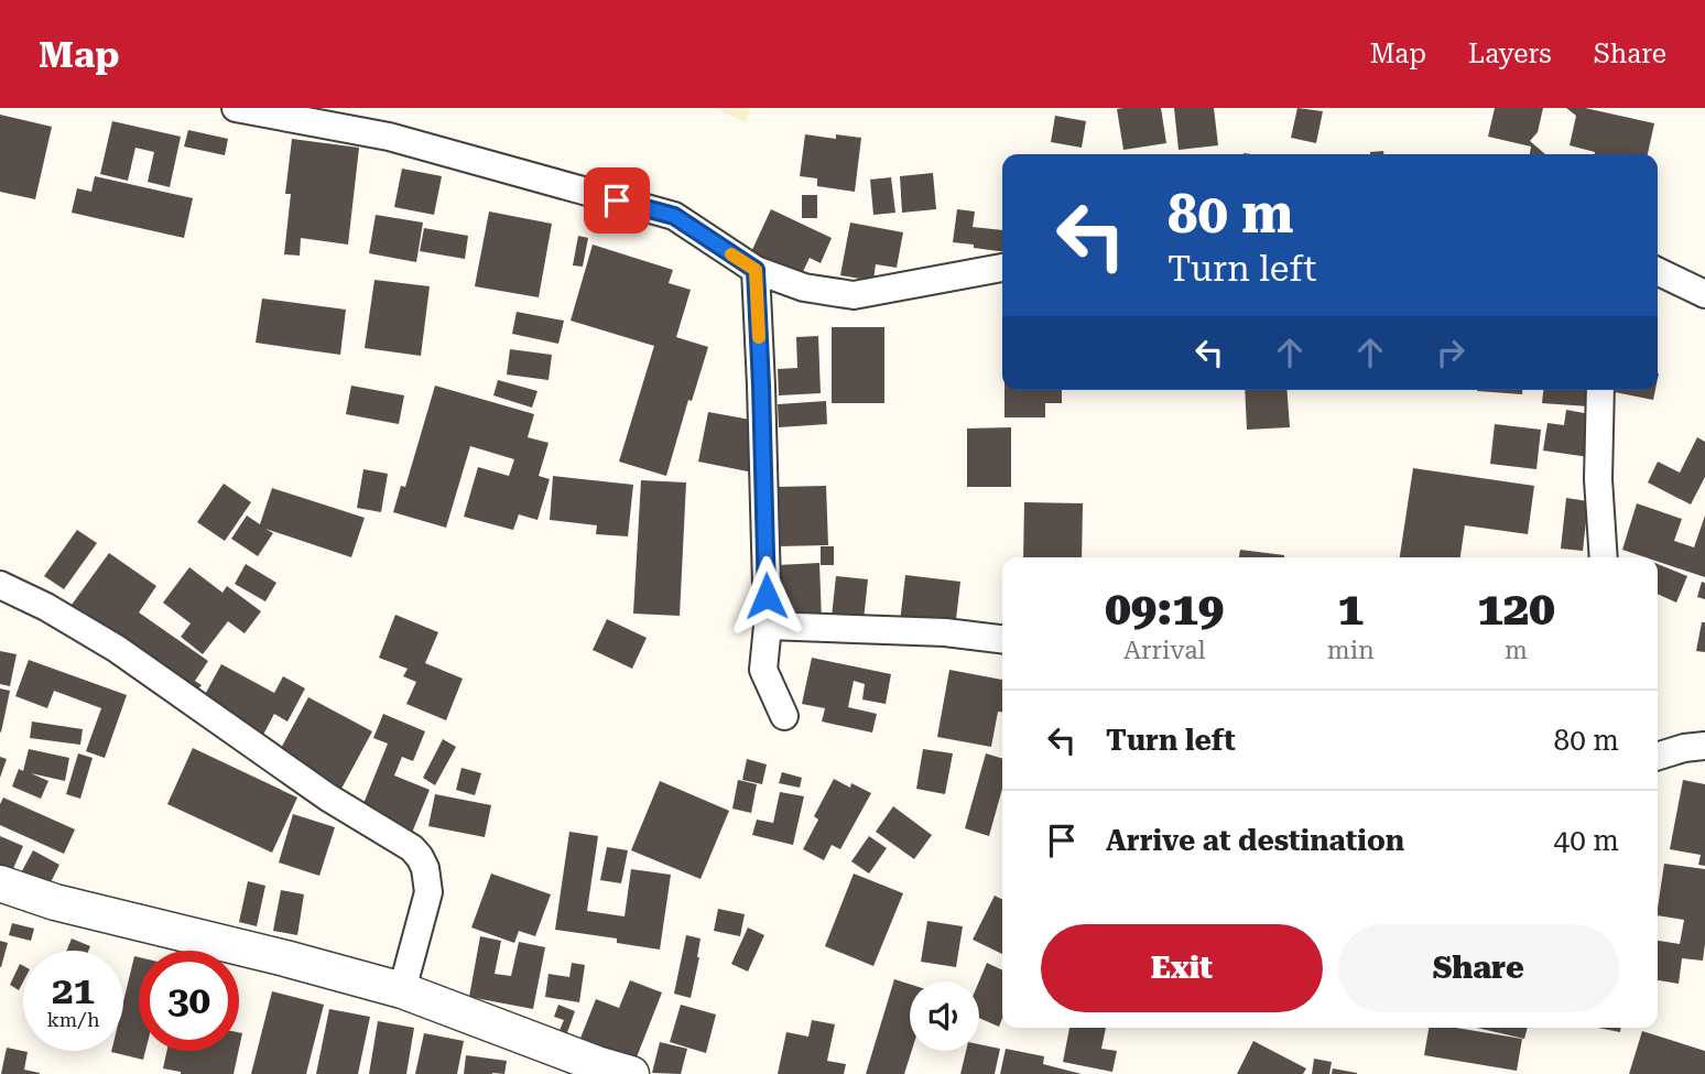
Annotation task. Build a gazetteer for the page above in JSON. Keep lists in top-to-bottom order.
{
  "page": {
    "header": "Map",
    "nav": ["Map", "Layers", "Share"],
    "turn": ["80 m", "Turn left"],
    "eta": [
      "09:19",
      "Arrival",
      "1",
      "min",
      "120",
      "m"
    ],
    "list": [
      {
        "name": "Turn left",
        "value": "80 m"
      },
      {
        "name": "Arrive at destination",
        "value": "40 m"
      }
    ],
    "buttons": ["Exit", "Share"],
    "speed": "21 km/h",
    "limit": "30"
  }
}
